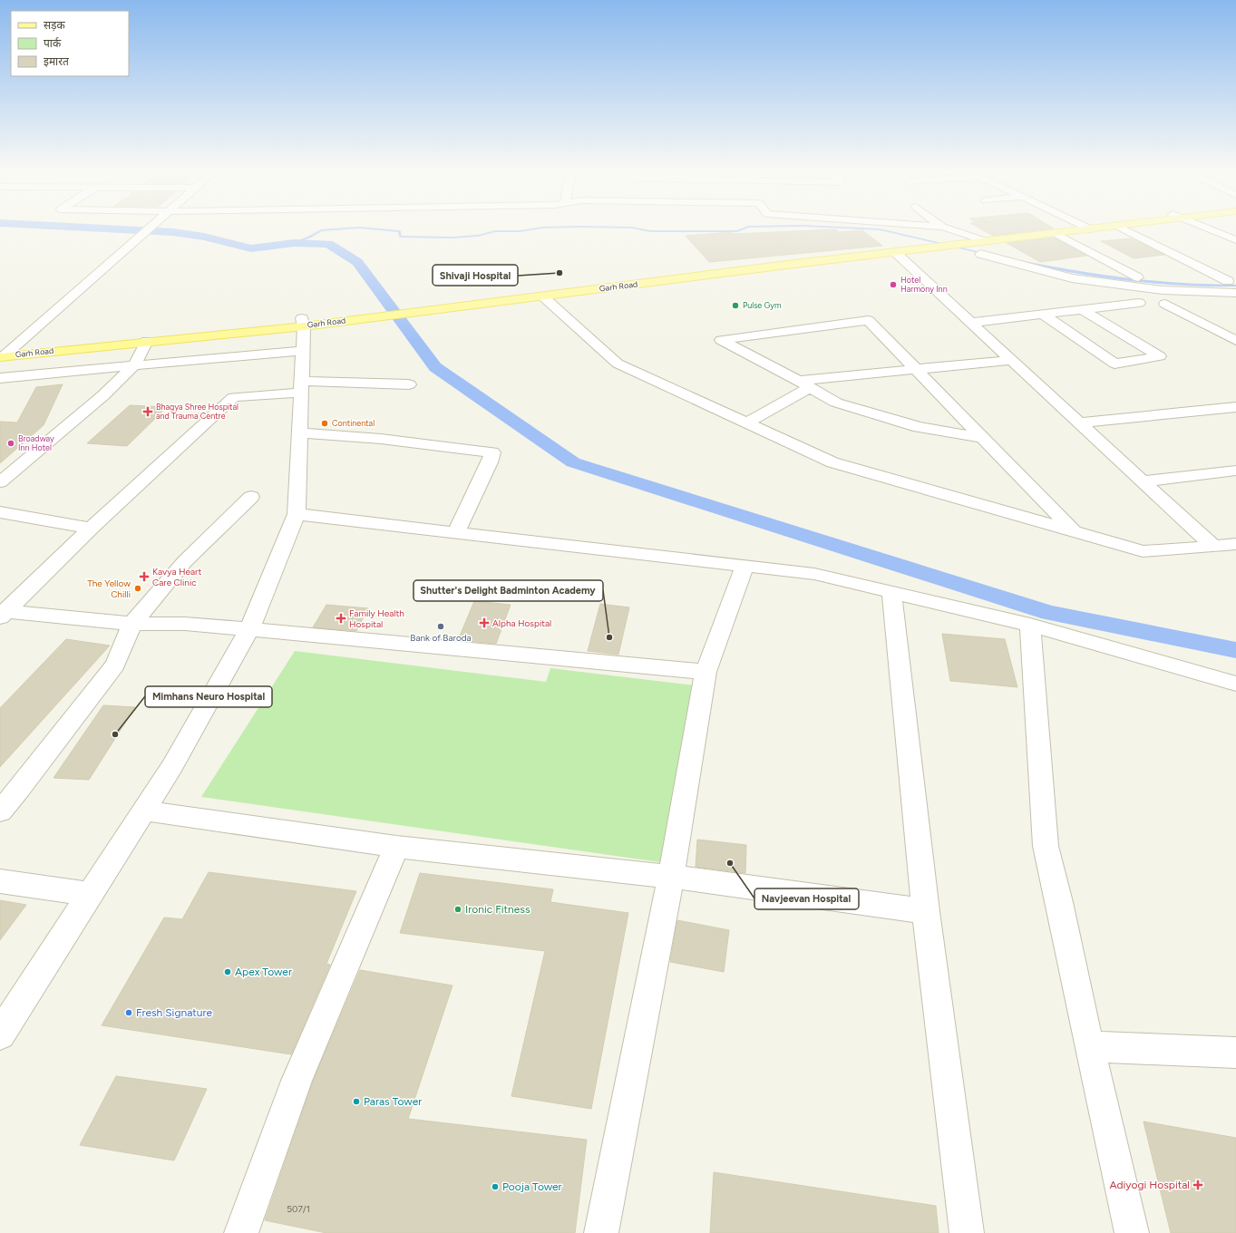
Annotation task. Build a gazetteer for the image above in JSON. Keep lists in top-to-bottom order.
{
  "streets": {
    "main road": ["Garh Road"]
  },
  "places": {
    "other": [
      "Shivaji Hospital",
      "Hotel Harmony Inn",
      "Pulse Gym",
      "Continental",
      "Broadway Inn Hotel",
      "The Yellow Chilli",
      "Bank of Baroda",
      "Shutter's Delight Badminton Academy",
      "Mimhans Neuro Hospital",
      "Navjeevan Hospital",
      "Ironic Fitness",
      "Apex Tower",
      "Fresh Signature",
      "Paras Tower",
      "Pooja Tower"
    ],
    "health": [
      "Bhagya Shree Hospital and Trauma Centre",
      "Kavya Heart Care Clinic",
      "Family Health Hospital",
      "Alpha Hospital",
      "Adiyogi Hospital"
    ]
  },
  "house_numbers": ["507/1"],
  "legend": ["सड़क", "पार्क", "इमारत"]
}
